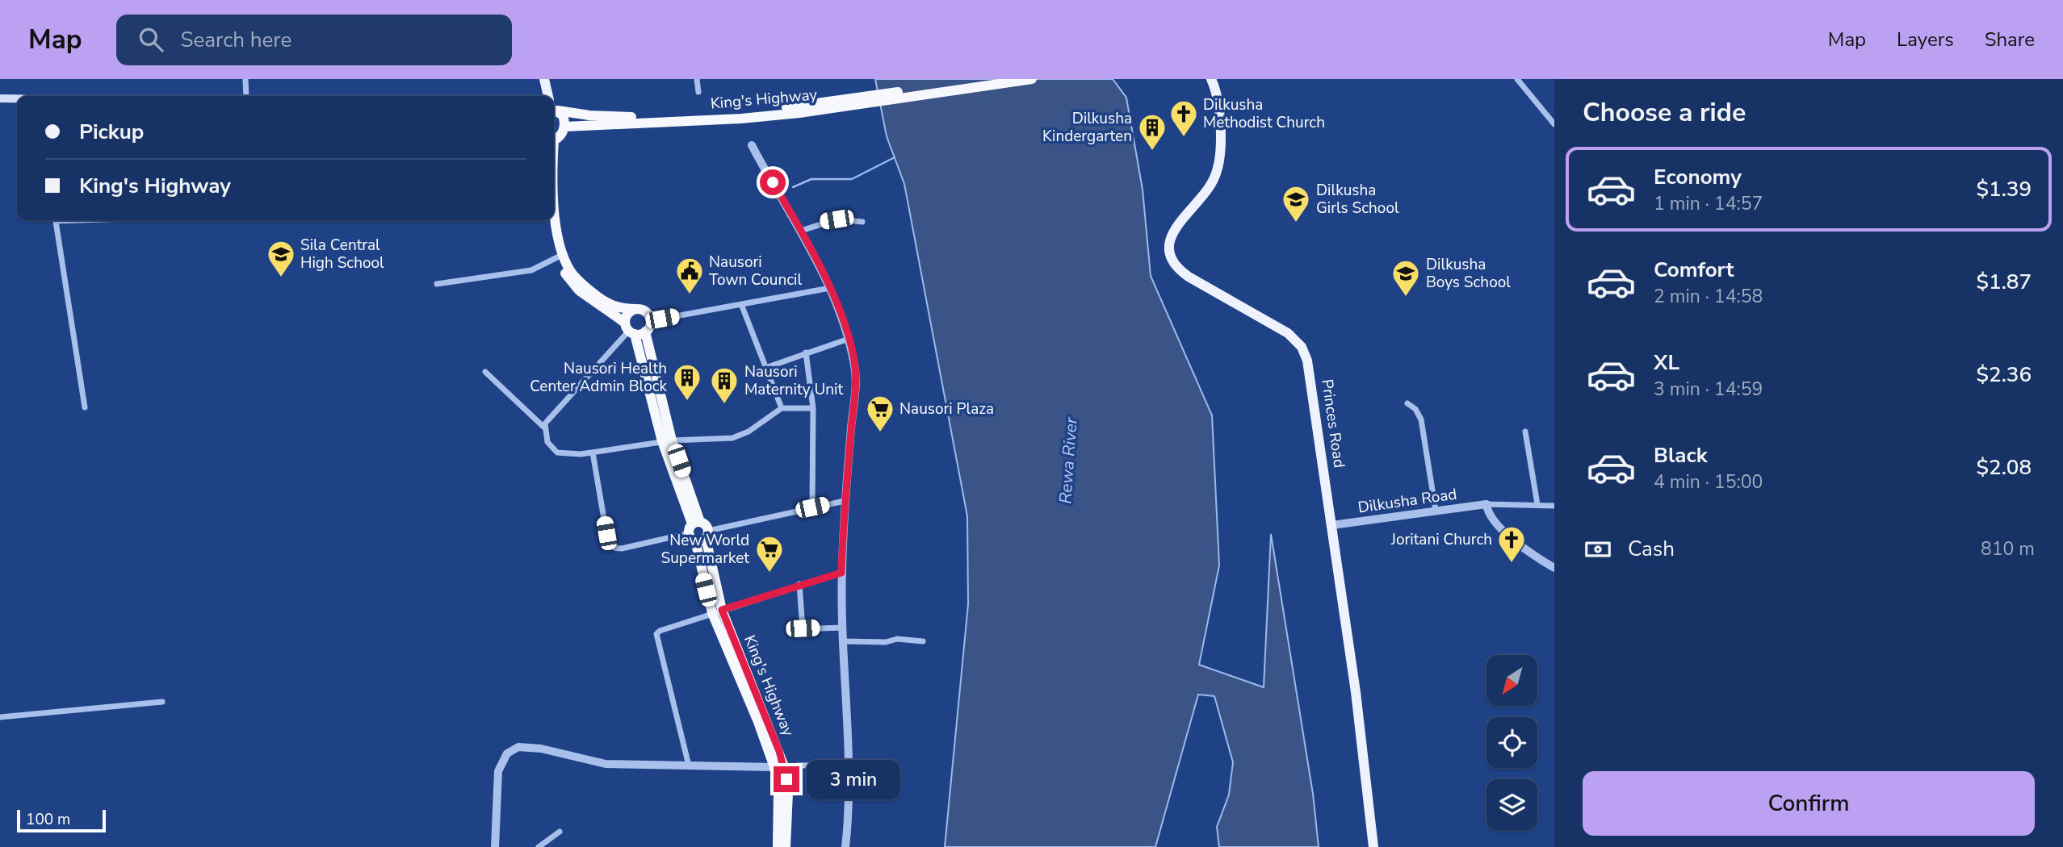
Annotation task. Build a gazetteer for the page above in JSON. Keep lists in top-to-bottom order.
{
  "streets": {
    "highway": ["King's Highway"],
    "main road": ["Princes Road"],
    "street": ["Dilkusha Road"]
  },
  "crossings": [
    ["Princes Road", "Dilkusha Road"]
  ],
  "water": ["Rewa River"],
  "places": {
    "church": ["Dilkusha Methodist Church", "Joritani Church"],
    "building": ["Dilkusha Kindergarten", "Nausori Health Center Admin Block", "Nausori Maternity Unit"],
    "school or university": ["Dilkusha Girls School", "Sila Central High School", "Dilkusha Boys School"],
    "public building": ["Nausori Town Council"],
    "supermarket": ["Nausori Plaza", "New World Supermarket"]
  },
  "scale_bar": "100 m",
  "north": "bottom left",
  "page": {
    "header": "Map",
    "search": "Search here",
    "nav": ["Map", "Layers", "Share"],
    "heading": "Choose a ride",
    "banner": ["Pickup", "King's Highway"],
    "list": [
      {
        "name": "Economy",
        "note": "1 min · 14:57",
        "value": "$1.39"
      },
      {
        "name": "Comfort",
        "note": "2 min · 14:58",
        "value": "$1.87"
      },
      {
        "name": "XL",
        "note": "3 min · 14:59",
        "value": "$2.36"
      },
      {
        "name": "Black",
        "note": "4 min · 15:00",
        "value": "$2.08"
      }
    ],
    "pay": ["Cash", "810 m"],
    "bubble": "3 min",
    "buttons": "Confirm",
    "scale": "100 m"
  }
}
